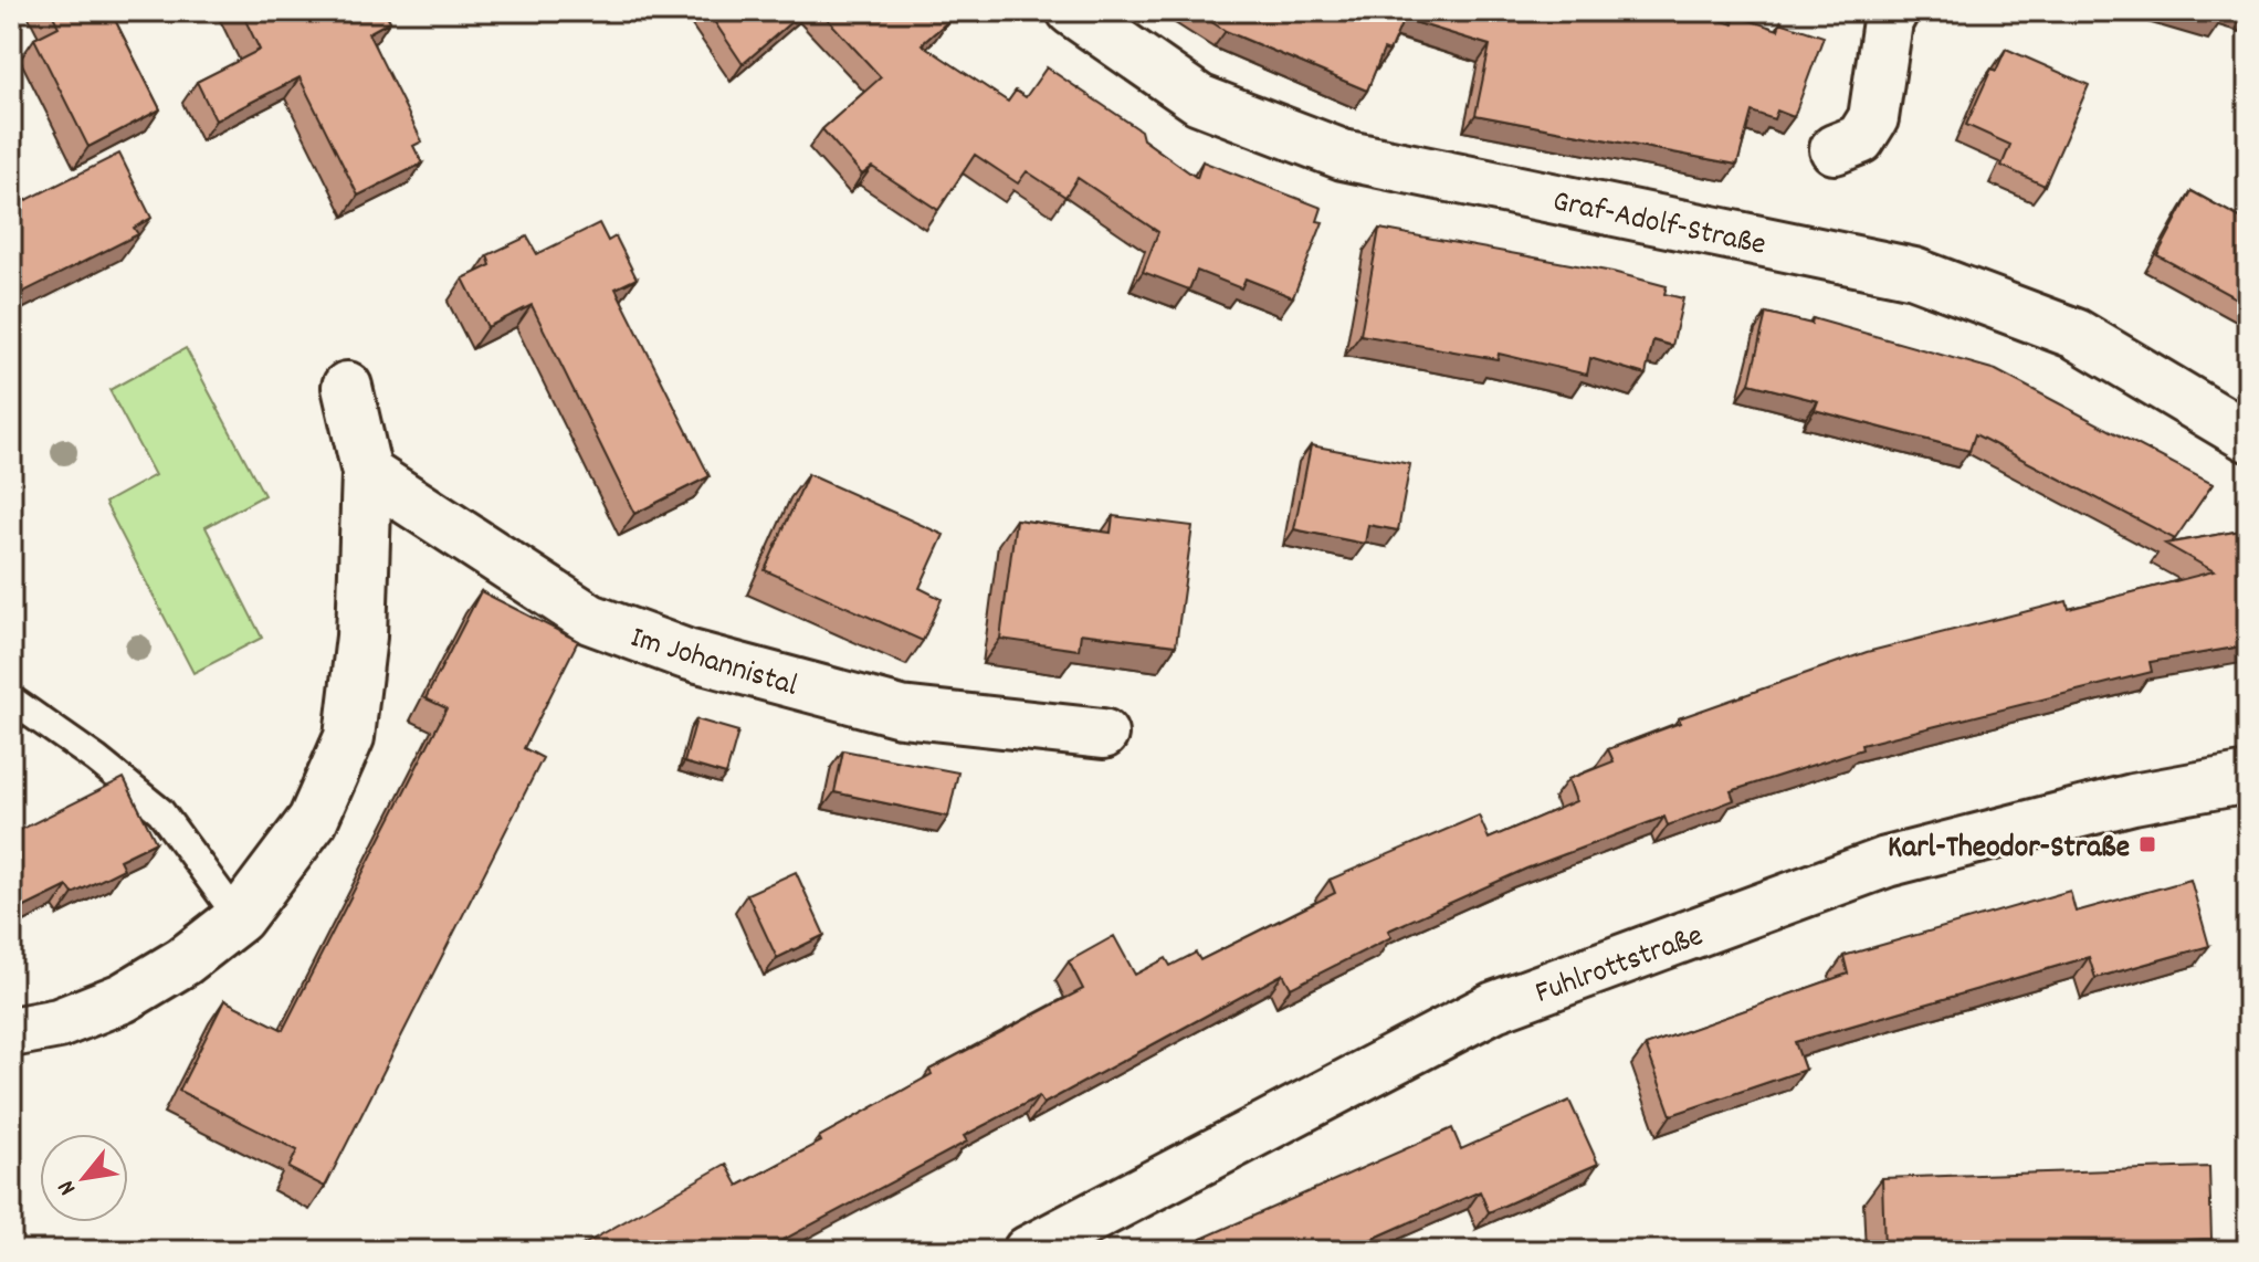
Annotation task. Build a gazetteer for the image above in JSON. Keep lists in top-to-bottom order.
{
  "streets": {
    "street": ["Graf-Adolf-Straße", "Im Johannistal", "Fuhlrottstraße"]
  },
  "places": {
    "transit": ["Karl-Theodor-Straße"]
  },
  "north": "bottom left"
}
